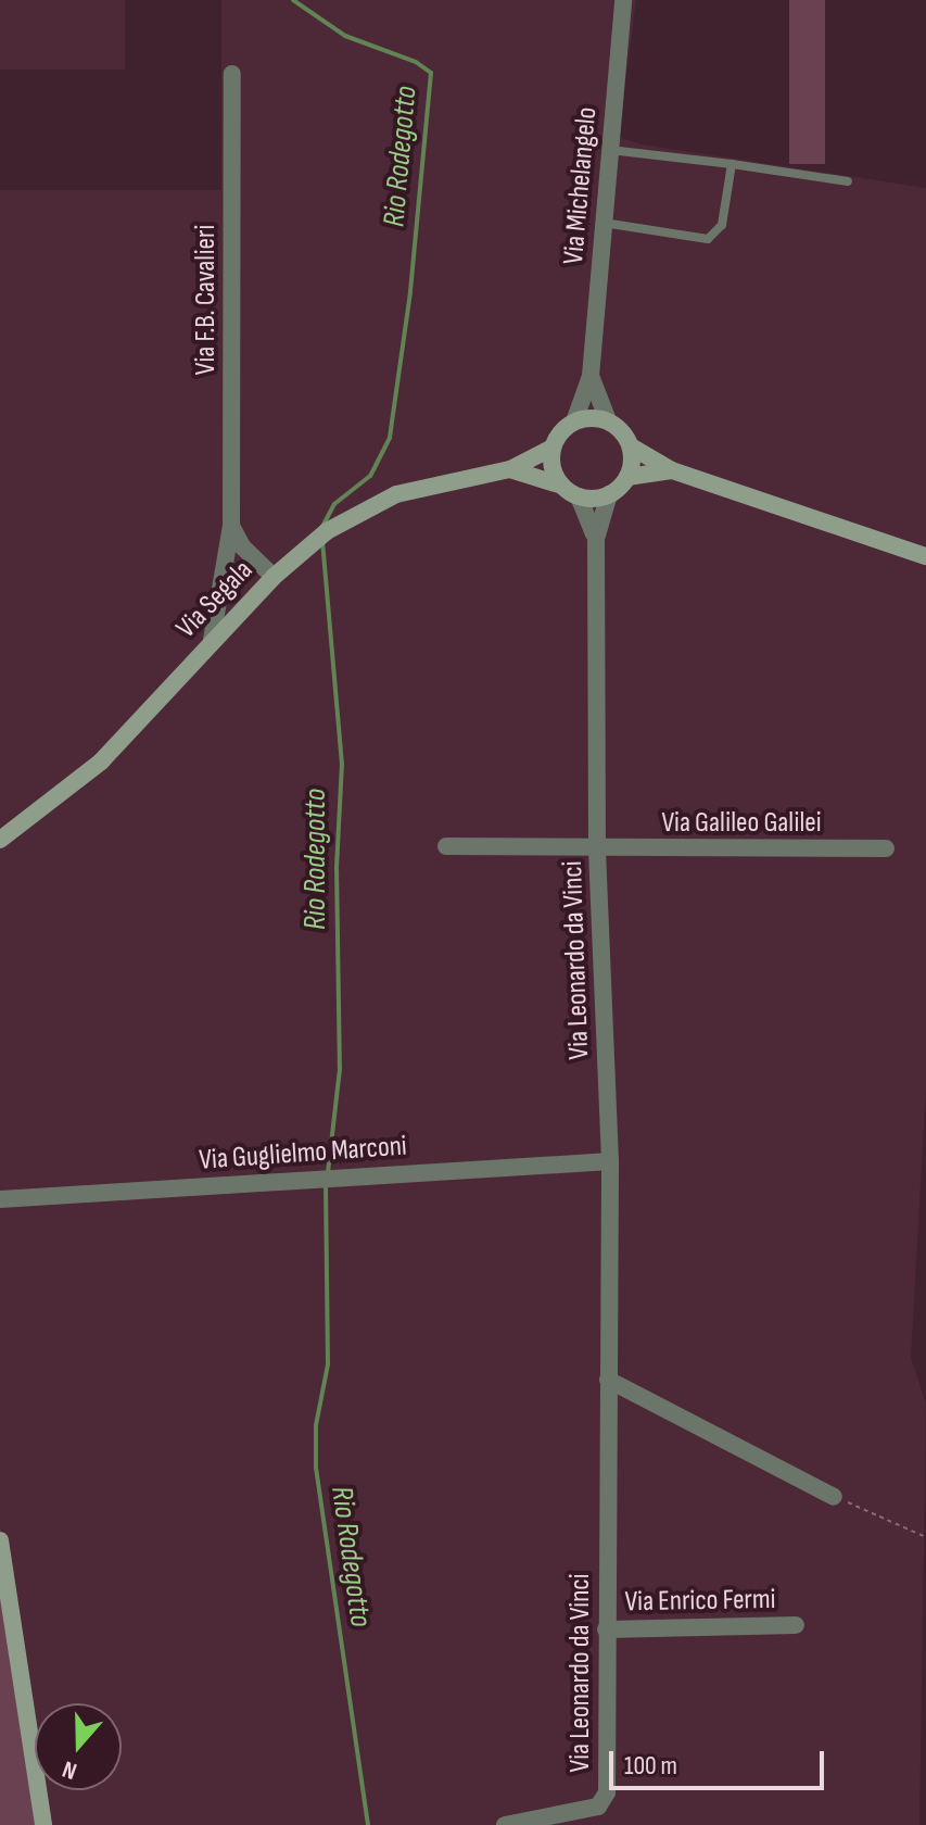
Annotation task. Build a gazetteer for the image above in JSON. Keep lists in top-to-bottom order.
{
  "streets": {
    "street": [
      "Via Michelangelo",
      "Via F.B. Cavalieri",
      "Via Segala",
      "Via Galileo Galilei",
      "Via Leonardo da Vinci",
      "Via Guglielmo Marconi",
      "Via Enrico Fermi"
    ]
  },
  "crossings": [
    ["Via Michelangelo", "Via Segala"],
    ["Via Michelangelo", "Via Leonardo da Vinci"],
    ["Via F.B. Cavalieri", "Via Segala"],
    ["Via Segala", "Via Leonardo da Vinci"],
    ["Via Galileo Galilei", "Via Leonardo da Vinci"],
    ["Via Leonardo da Vinci", "Via Guglielmo Marconi"],
    ["Via Leonardo da Vinci", "Via Enrico Fermi"]
  ],
  "water": ["Rio Rodegotto"],
  "scale_bar": "100 m",
  "north": "bottom"
}
